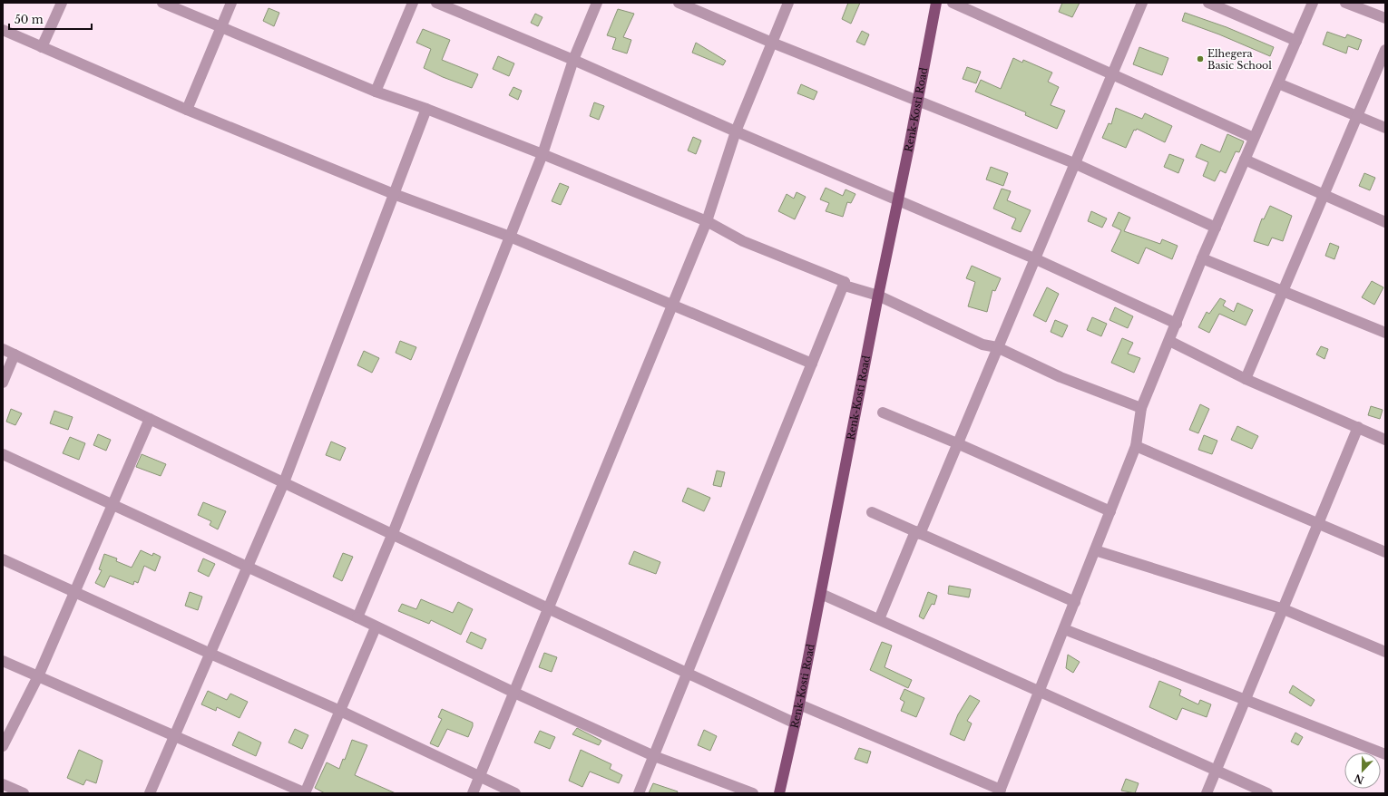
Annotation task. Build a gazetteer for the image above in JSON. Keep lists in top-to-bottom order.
{
  "streets": {
    "main road": ["Renk-Kosti Road"]
  },
  "places": ["Elhegera Basic School"],
  "scale_bar": "50 m",
  "north": "bottom"
}
